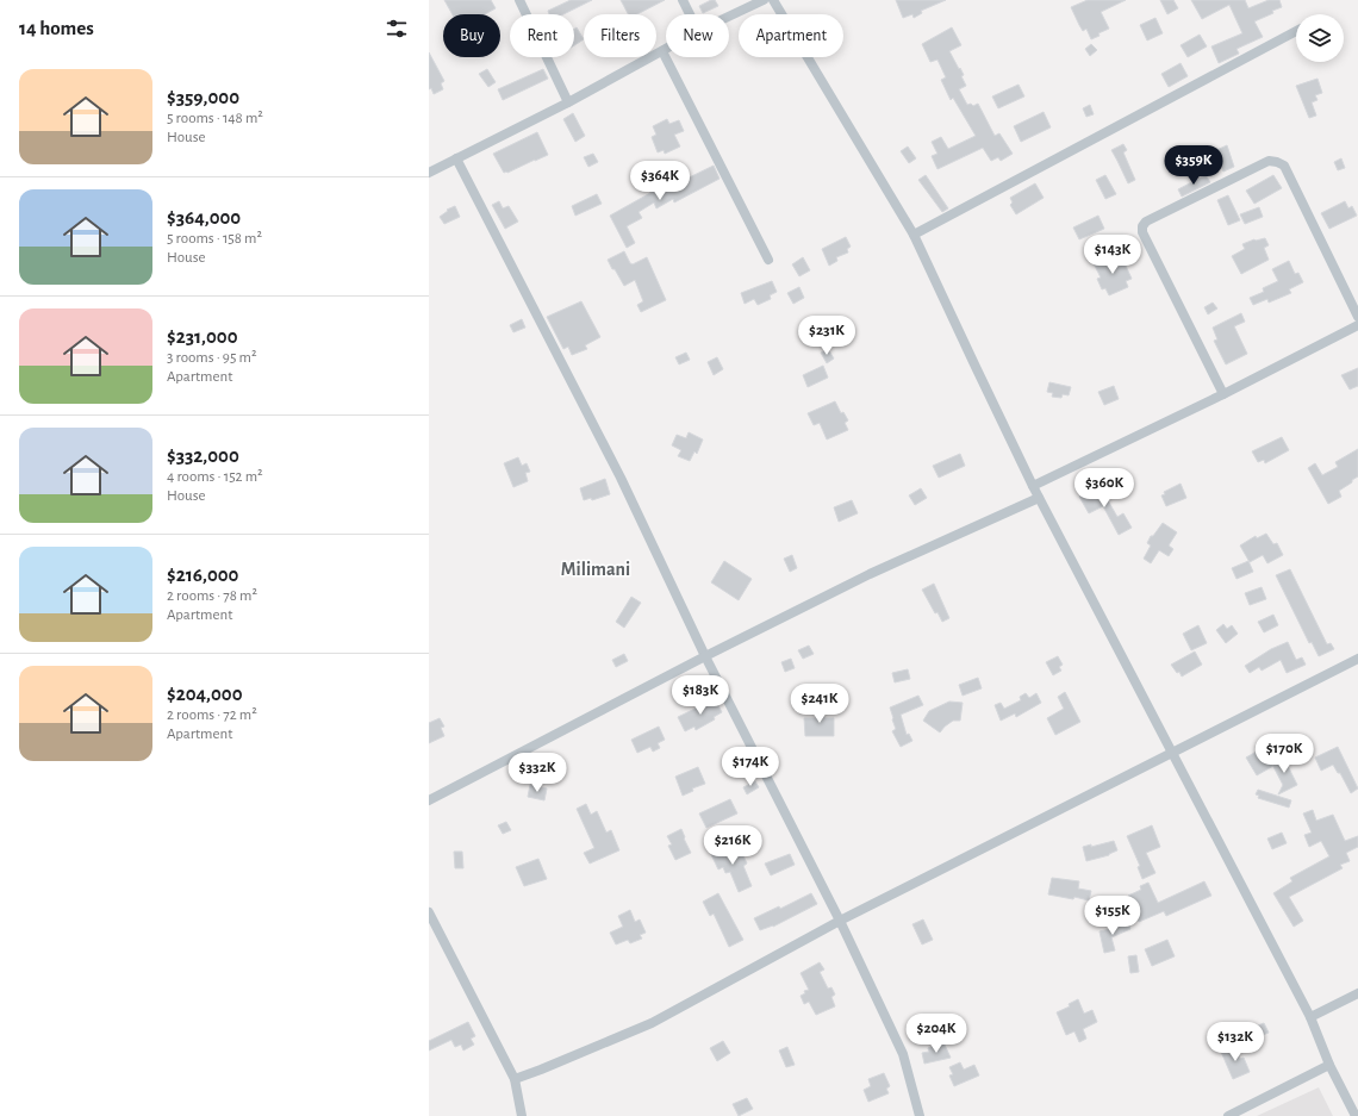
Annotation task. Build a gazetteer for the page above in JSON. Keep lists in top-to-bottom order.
{
  "districts": ["Milimani"],
  "page": {
    "heading": "14 homes",
    "chip": [
      "Buy",
      "Rent",
      "Filters",
      "New",
      "Apartment"
    ],
    "list": [
      {
        "name": "$359,000",
        "note": "5 rooms · 148 m² · House"
      },
      {
        "name": "$364,000",
        "note": "5 rooms · 158 m² · House"
      },
      {
        "name": "$231,000",
        "note": "3 rooms · 95 m² · Apartment"
      },
      {
        "name": "$332,000",
        "note": "4 rooms · 152 m² · House"
      },
      {
        "name": "$216,000",
        "note": "2 rooms · 78 m² · Apartment"
      },
      {
        "name": "$204,000",
        "note": "2 rooms · 72 m² · Apartment"
      }
    ],
    "price": [
      "$359K",
      "$364K",
      "$143K",
      "$231K",
      "$360K",
      "$183K",
      "$241K",
      "$170K",
      "$174K",
      "$332K",
      "$216K",
      "$155K",
      "$204K",
      "$132K"
    ]
  }
}
